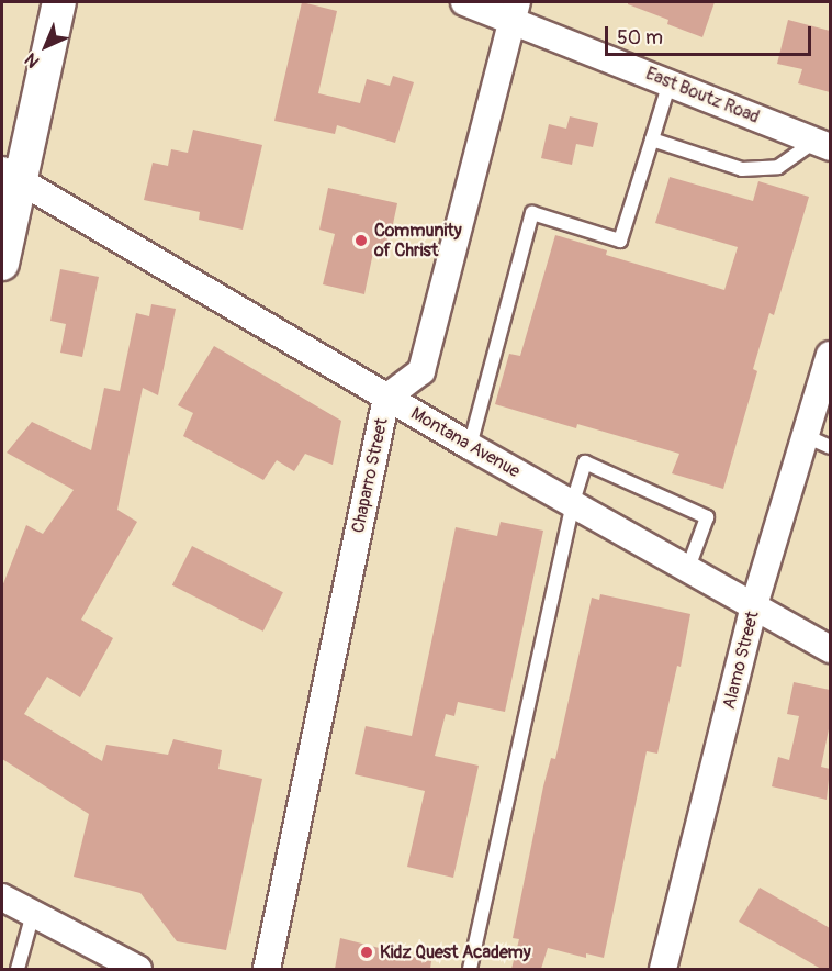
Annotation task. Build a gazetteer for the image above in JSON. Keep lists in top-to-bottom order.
{
  "streets": {
    "street": [
      "East Boutz Road",
      "Montana Avenue",
      "Chaparro Street",
      "Alamo Street"
    ]
  },
  "crossings": [
    ["East Boutz Road", "Chaparro Street"],
    ["Montana Avenue", "Chaparro Street"],
    ["Montana Avenue", "Alamo Street"]
  ],
  "places": ["Community of Christ", "Kidz Quest Academy"],
  "scale_bar": "50 m",
  "north": "bottom left"
}
